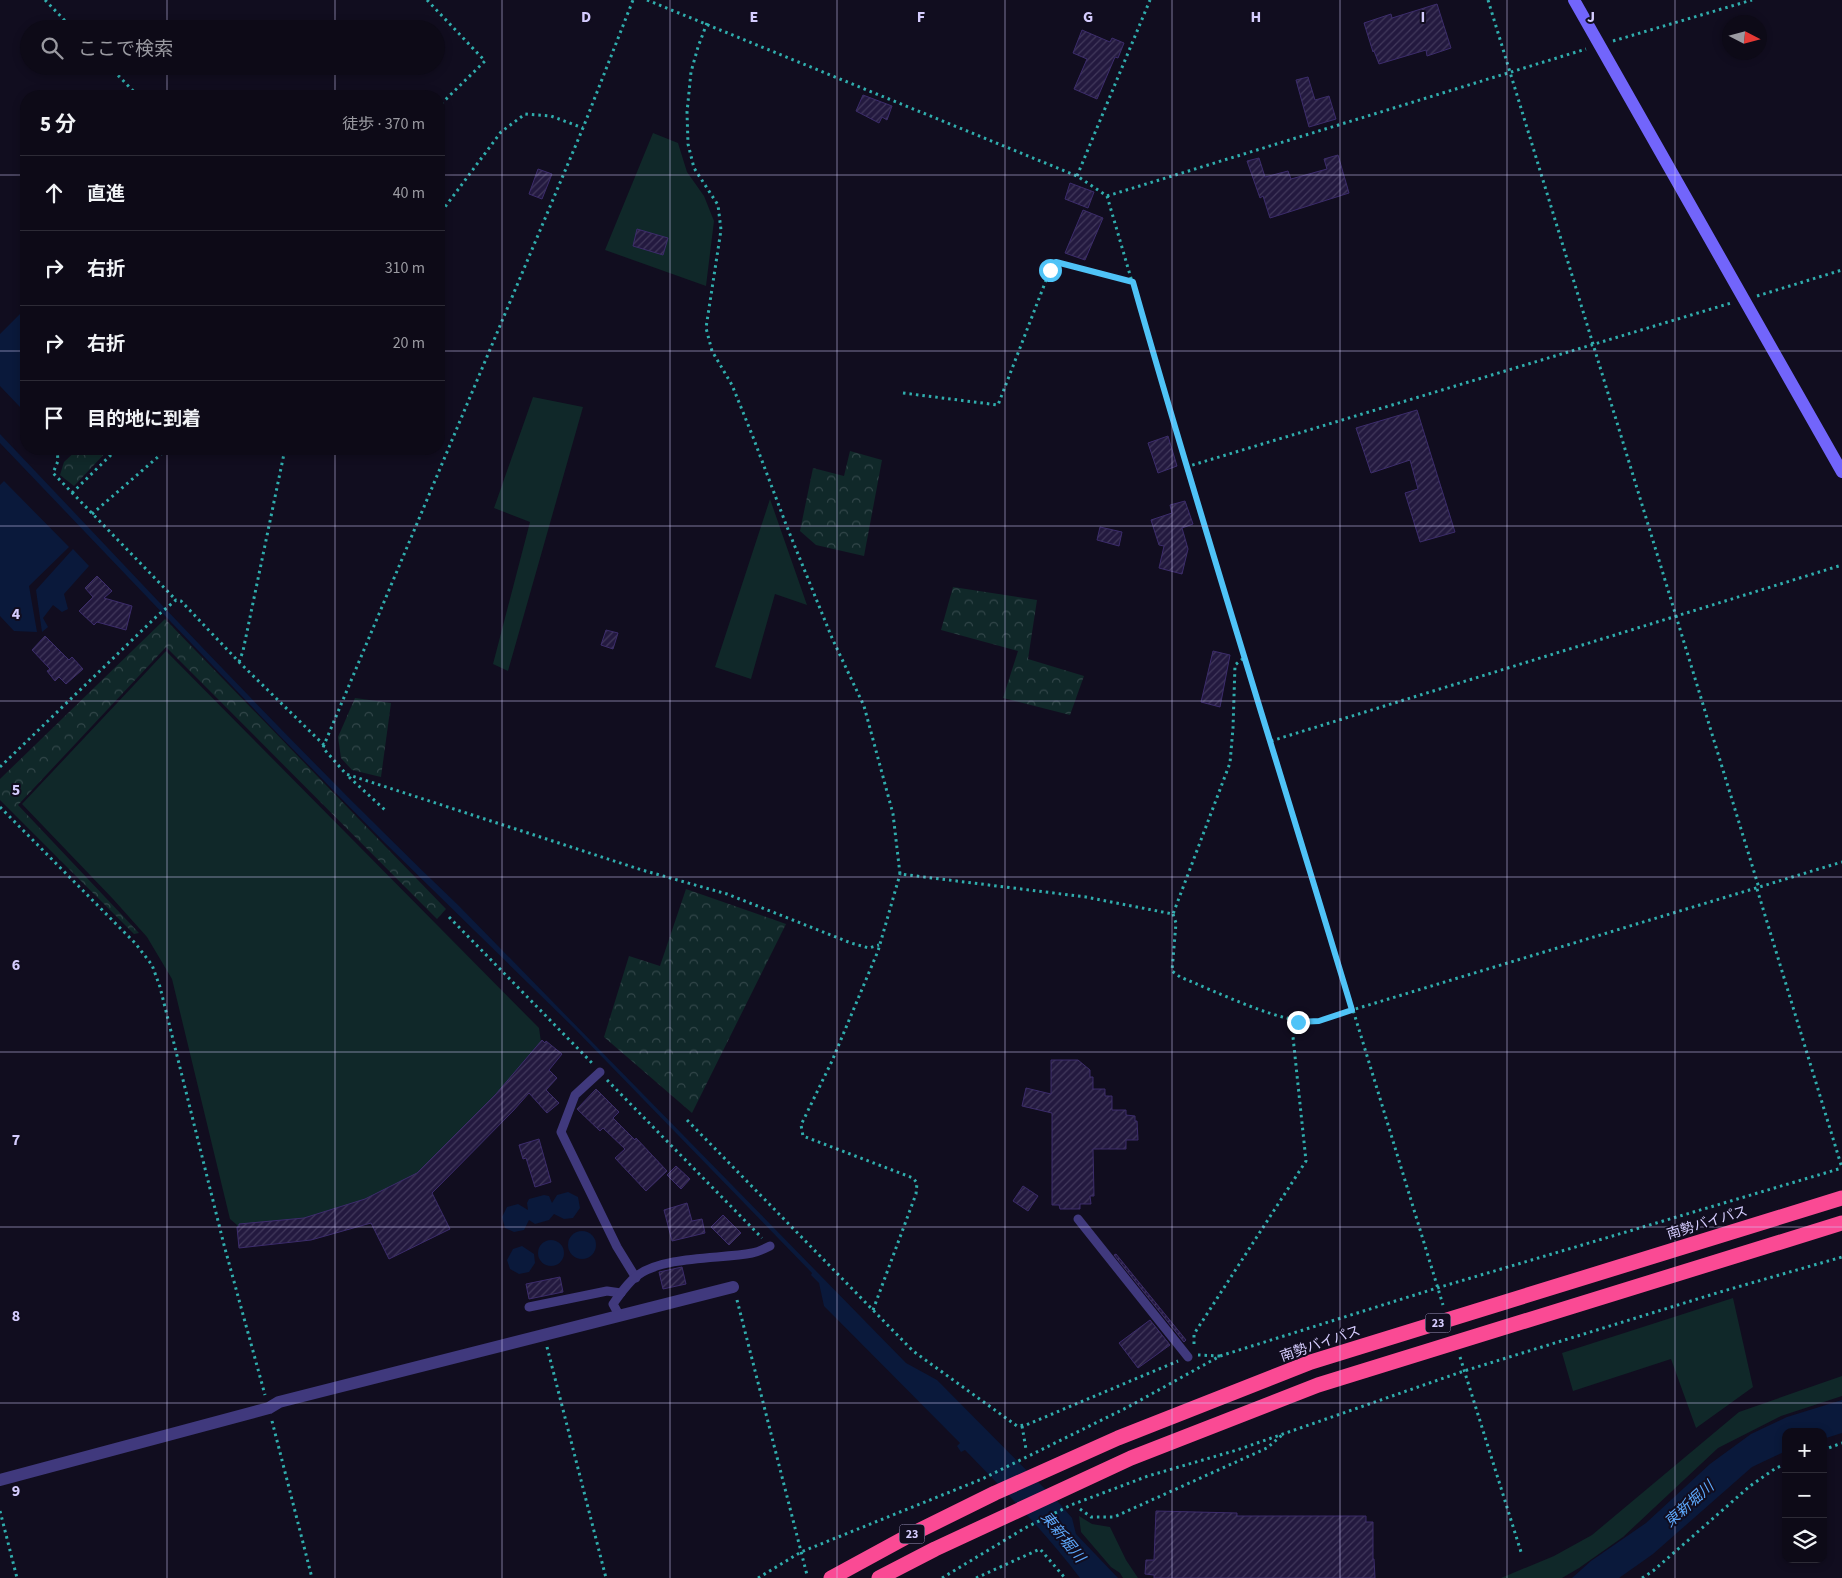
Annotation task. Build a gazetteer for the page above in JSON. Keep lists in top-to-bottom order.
{
  "streets": {
    "highway": ["南勢バイパス", "23"]
  },
  "water": ["東新堀川"],
  "north": "right",
  "page": {
    "search": "ここで検索",
    "heading": ["5 分", "徒歩 · 370 m"],
    "list": [
      ["直進", "40 m"],
      ["右折", "310 m"],
      ["右折", "20 m"],
      "目的地に到着"
    ],
    "map_buttons": ["+", "−"]
  },
  "grid": {
    "columns": [
      "D",
      "E",
      "F",
      "G",
      "H",
      "I",
      "J"
    ],
    "rows": [
      "4",
      "5",
      "6",
      "7",
      "8",
      "9"
    ]
  }
}
